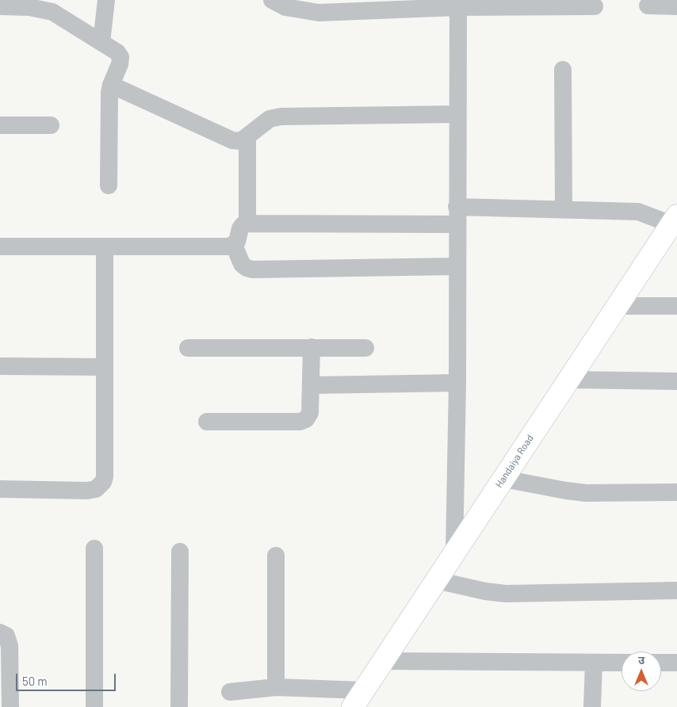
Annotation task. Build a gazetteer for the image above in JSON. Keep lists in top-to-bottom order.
{
  "streets": {
    "main road": ["Handaiya Road"]
  },
  "scale_bar": "50 m",
  "north": "top"
}
